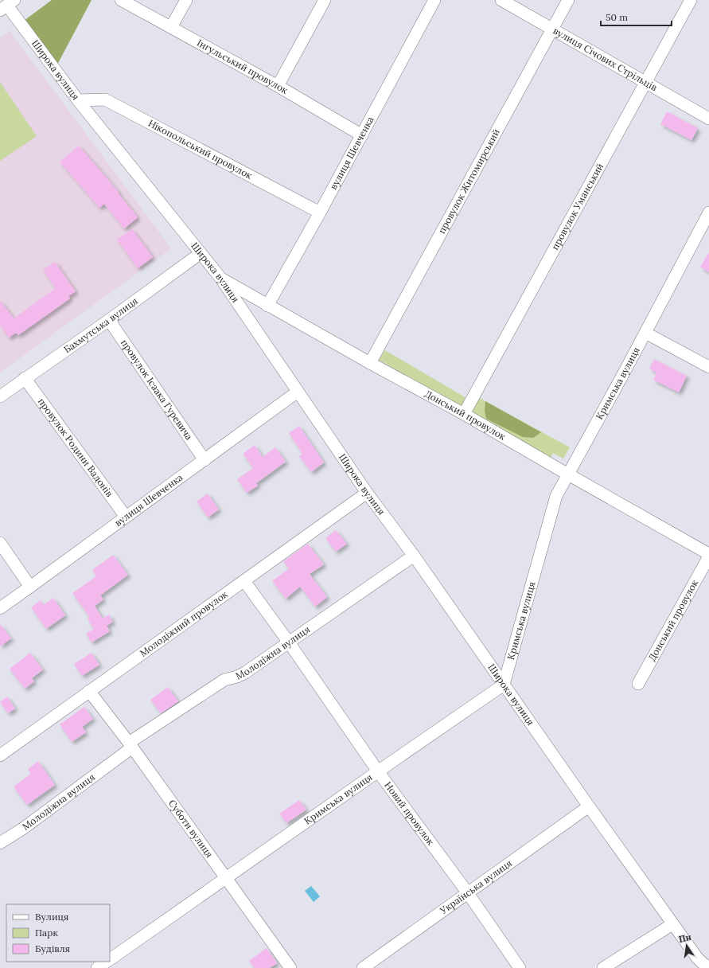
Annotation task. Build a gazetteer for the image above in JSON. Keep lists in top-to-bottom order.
{
  "streets": {
    "street": [
      "вулиця Січових Стрільців",
      "Інгульський провулок",
      "Широка вулиця",
      "Нікопольський провулок",
      "вулиця Шевченка",
      "провулок Житомирський",
      "провулок Уманський",
      "Бахмутська вулиця",
      "Кримська вулиця",
      "провулок Ісаака Гуревича",
      "Донський провулок",
      "провулок Родини Вадонів",
      "Молодіжний провулок",
      "Молодіжна вулиця",
      "Новий провулок",
      "Суботи вулиця",
      "Українська вулиця"
    ]
  },
  "crossings": [
    ["вулиця Січових Стрільців", "провулок Житомирський"],
    ["вулиця Січових Стрільців", "провулок Уманський"],
    ["Інгульський провулок", "вулиця Шевченка"],
    ["Широка вулиця", "Нікопольський провулок"],
    ["Широка вулиця", "вулиця Шевченка"],
    ["Широка вулиця", "Бахмутська вулиця"],
    ["Широка вулиця", "Кримська вулиця"],
    ["Широка вулиця", "Донський провулок"],
    ["Широка вулиця", "Молодіжний провулок"],
    ["Широка вулиця", "Молодіжна вулиця"],
    ["Широка вулиця", "Українська вулиця"],
    ["Нікопольський провулок", "вулиця Шевченка"],
    ["вулиця Шевченка", "провулок Ісаака Гуревича"],
    ["вулиця Шевченка", "Донський провулок"],
    ["вулиця Шевченка", "провулок Родини Вадонів"],
    ["провулок Житомирський", "Донський провулок"],
    ["провулок Уманський", "Донський провулок"],
    ["Бахмутська вулиця", "провулок Ісаака Гуревича"],
    ["Бахмутська вулиця", "провулок Родини Вадонів"],
    ["Кримська вулиця", "Донський провулок"],
    ["Кримська вулиця", "Новий провулок"],
    ["Кримська вулиця", "Суботи вулиця"],
    ["Молодіжний провулок", "Новий провулок"],
    ["Молодіжний провулок", "Суботи вулиця"],
    ["Молодіжна вулиця", "Новий провулок"],
    ["Молодіжна вулиця", "Суботи вулиця"],
    ["Новий провулок", "Українська вулиця"]
  ],
  "legend": ["Вулиця", "Парк", "Будівля"],
  "scale_bar": "50 m",
  "north": "top"
}
